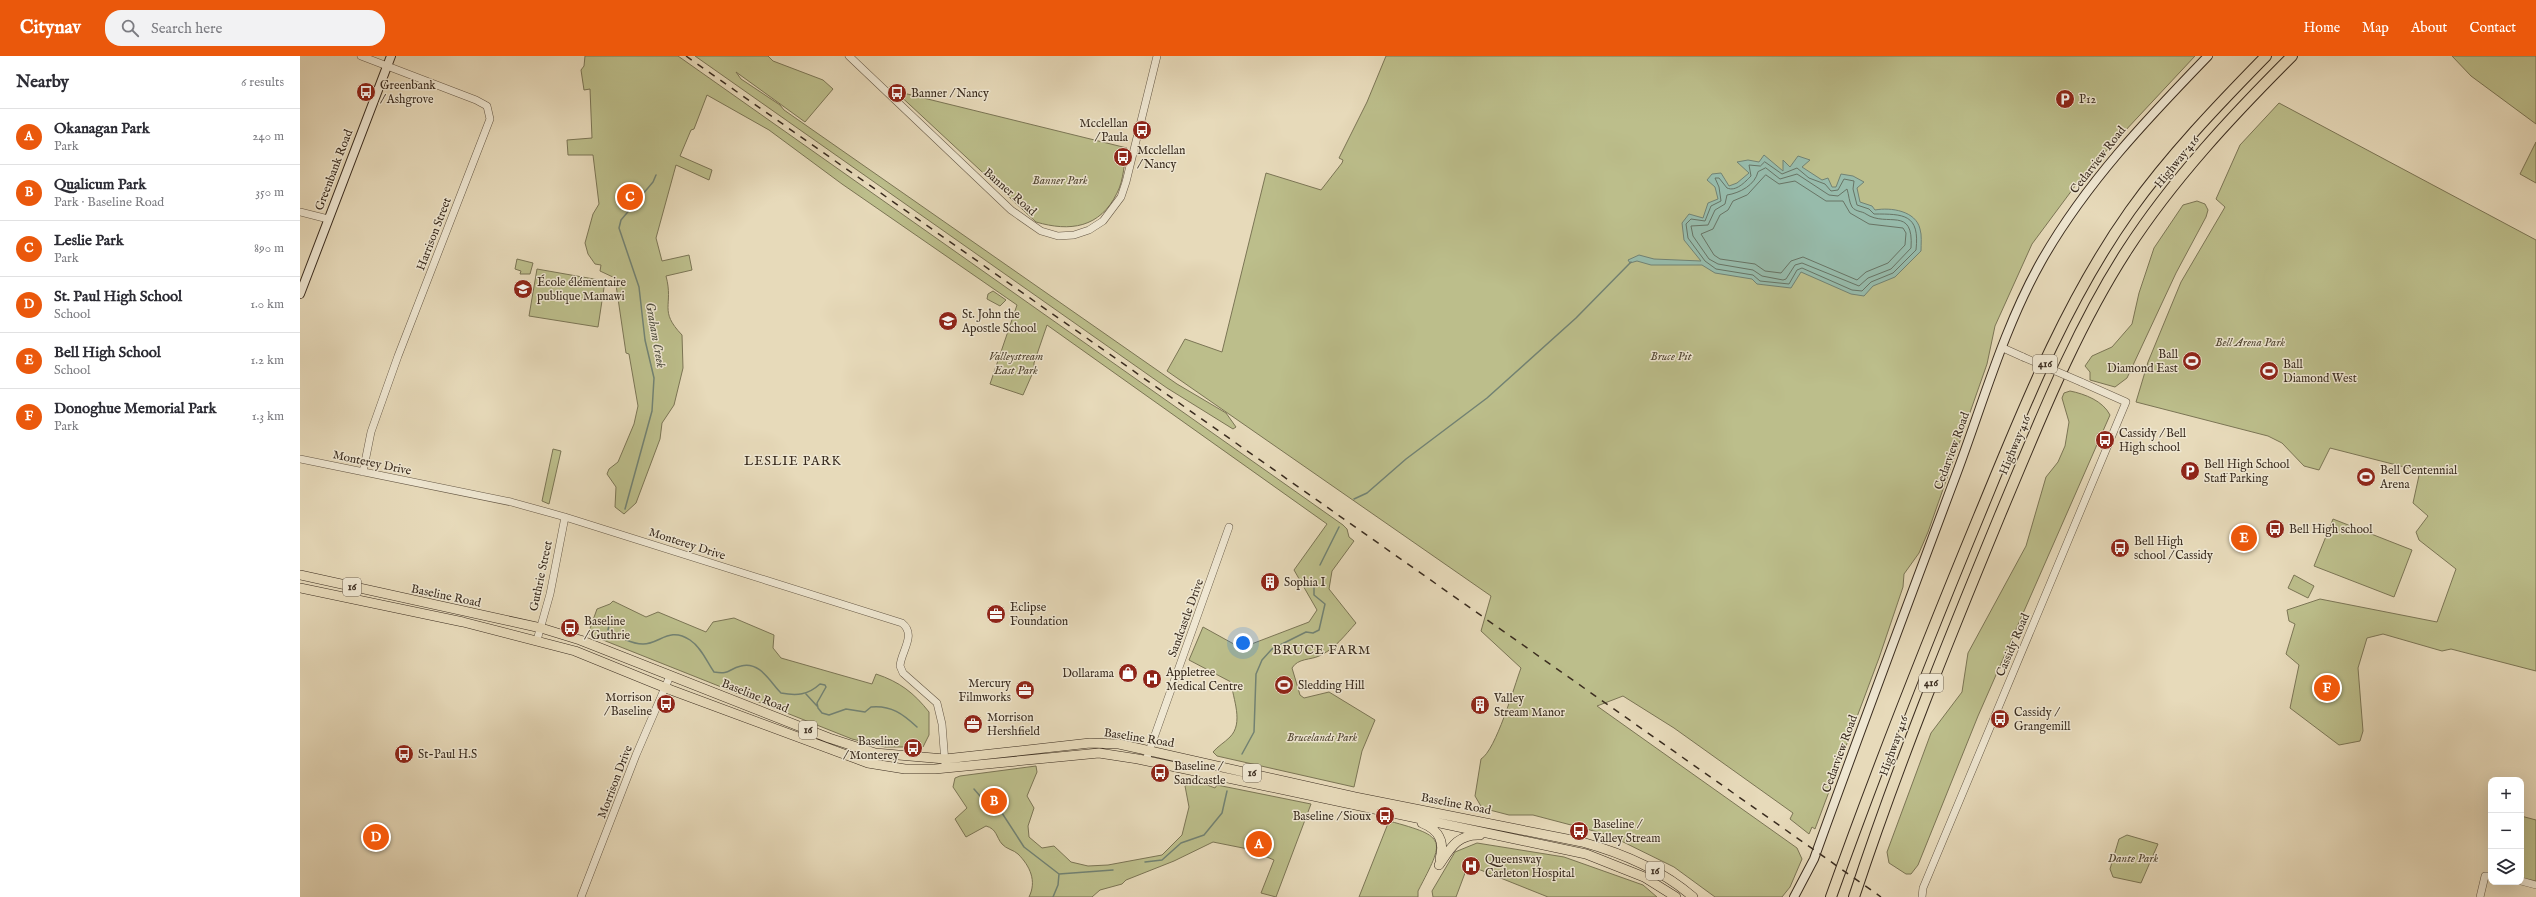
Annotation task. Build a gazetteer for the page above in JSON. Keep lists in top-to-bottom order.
{
  "streets": {
    "highway": ["Highway 416", "416"],
    "main road": [
      "Cedarview Road",
      "Greenbank Road",
      "16",
      "Baseline Road"
    ],
    "street": [
      "Banner Road",
      "Harrison Street",
      "Monterey Drive",
      "Guthrie Street",
      "Sandcastle Drive",
      "Cassidy Road",
      "Morrison Drive"
    ]
  },
  "crossings": [
    ["Cedarview Road", "Cassidy Road"],
    ["Greenbank Road", "Harrison Street"],
    ["Harrison Street", "Monterey Drive"],
    ["Monterey Drive", "Guthrie Street"],
    ["Monterey Drive", "Baseline Road"],
    ["Guthrie Street", "Baseline Road"],
    ["Baseline Road", "Sandcastle Drive"],
    ["Baseline Road", "Morrison Drive"]
  ],
  "districts": ["LESLIE PARK", "BRUCE FARM"],
  "water": ["Graham Creek"],
  "parks": [
    "Banner Park",
    "Bell Arena Park",
    "Valleystream East Park",
    "Bruce Pit",
    "Brucelands Park",
    "Dante Park"
  ],
  "places": {
    "bus stop": [
      "Greenbank / Ashgrove",
      "Banner / Nancy",
      "Mcclellan / Paula",
      "Mcclellan / Nancy",
      "Cassidy / Bell High school",
      "Bell High school",
      "Bell High school / Cassidy",
      "Baseline / Guthrie",
      "Morrison / Baseline",
      "Cassidy / Grangemill",
      "Baseline / Monterey",
      "St-Paul H.S",
      "Baseline / Sandcastle",
      "Baseline / Sioux",
      "Baseline / Valley Stream"
    ],
    "parking": ["P12", "Bell High School Staff Parking"],
    "school or university": ["École élémentaire publique Mamawi", "St. John the Apostle School"],
    "sports": [
      "Ball Diamond East",
      "Ball Diamond West",
      "Bell Centennial Arena",
      "Sledding Hill"
    ],
    "building": ["Sophia I", "Valley Stream Manor"],
    "office": ["Eclipse Foundation", "Mercury Filmworks", "Morrison Hershfield"],
    "shop": ["Dollarama"],
    "hospital": ["Appletree Medical Centre", "Queensway Carleton Hospital"]
  },
  "page": {
    "header": "Citynav",
    "search": "Search here",
    "nav": [
      "Home",
      "Map",
      "About",
      "Contact"
    ],
    "heading": ["Nearby", "6 results"],
    "list": [
      {
        "mark": "A",
        "name": "Okanagan Park",
        "note": "Park",
        "value": "240 m"
      },
      {
        "mark": "B",
        "name": "Qualicum Park",
        "note": "Park · Baseline Road",
        "value": "350 m"
      },
      {
        "mark": "C",
        "name": "Leslie Park",
        "note": "Park",
        "value": "890 m"
      },
      {
        "mark": "D",
        "name": "St. Paul High School",
        "note": "School",
        "value": "1.0 km"
      },
      {
        "mark": "E",
        "name": "Bell High School",
        "note": "School",
        "value": "1.2 km"
      },
      {
        "mark": "F",
        "name": "Donoghue Memorial Park",
        "note": "Park",
        "value": "1.3 km"
      }
    ],
    "pins": [
      "C",
      "E",
      "F",
      "B",
      "D",
      "A"
    ],
    "map_buttons": ["+", "−"]
  }
}
